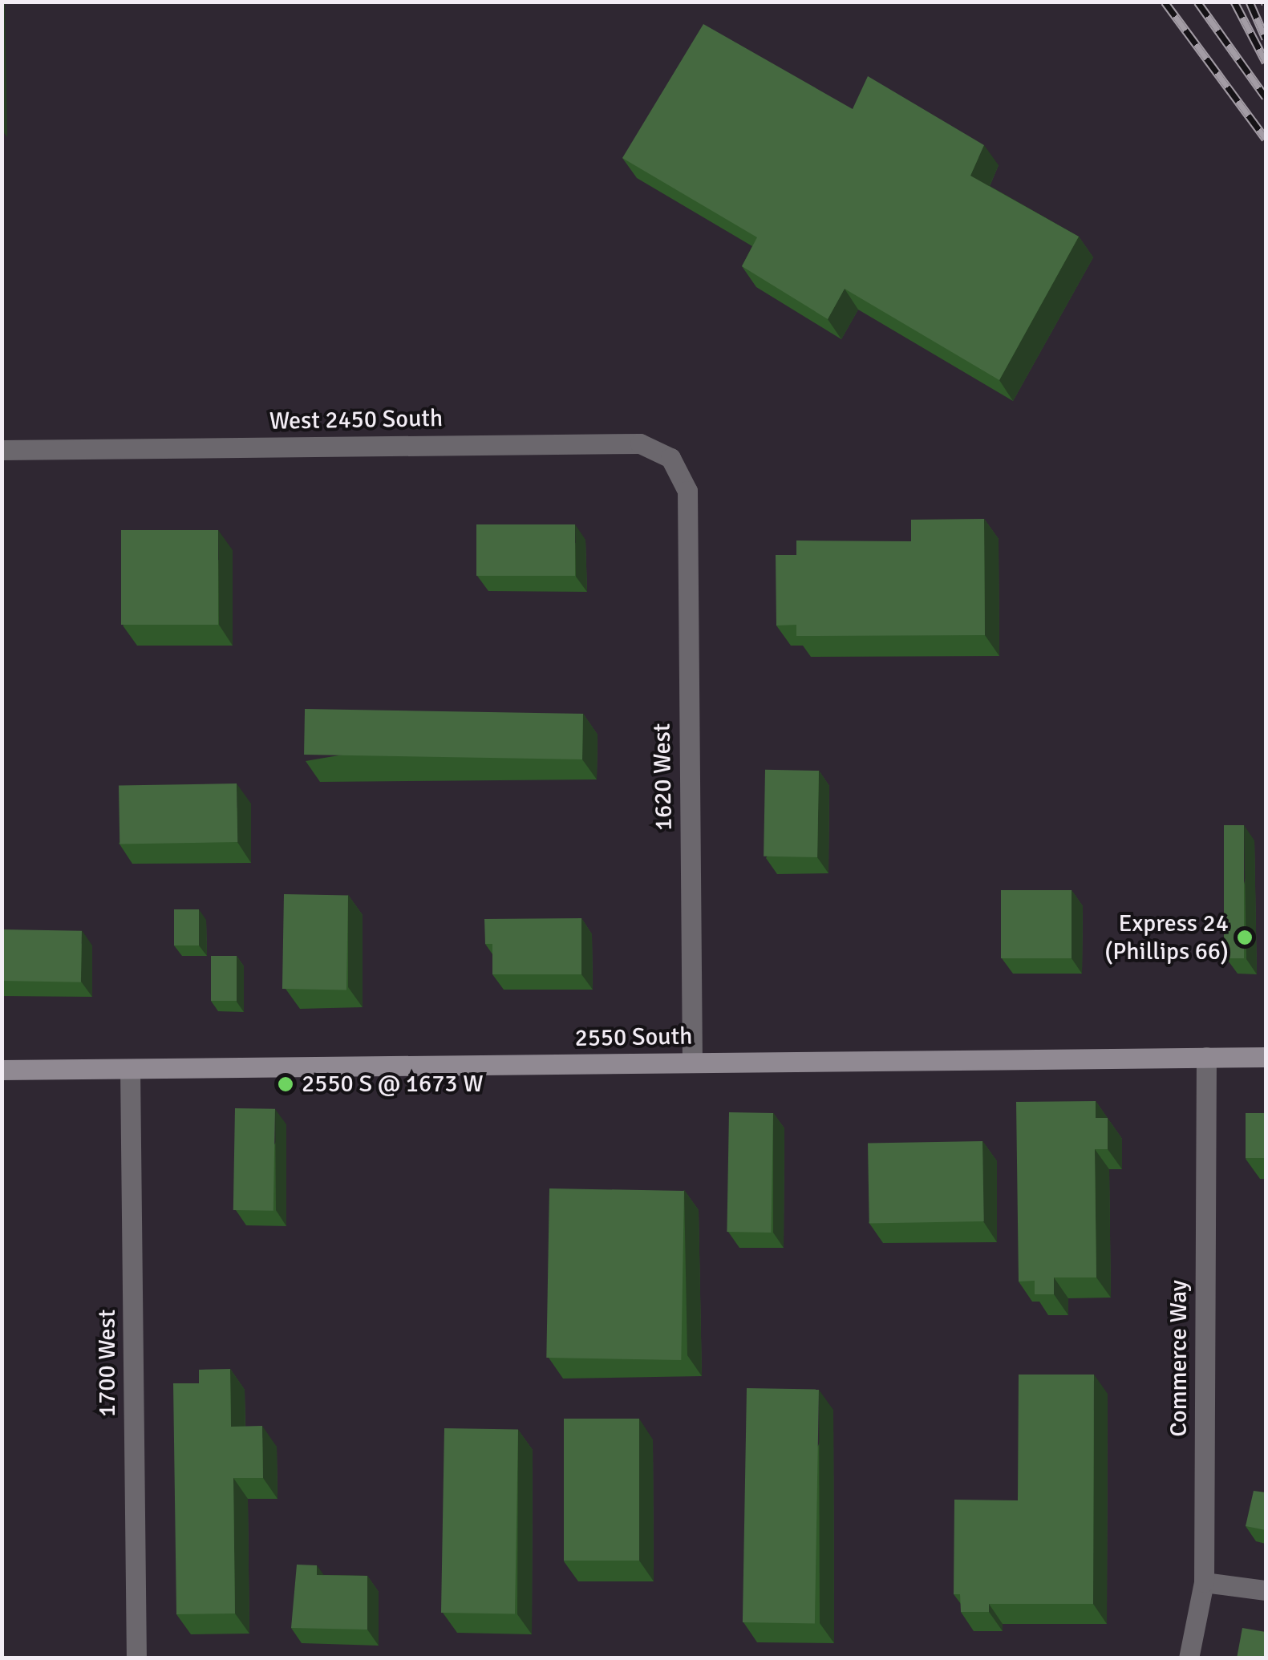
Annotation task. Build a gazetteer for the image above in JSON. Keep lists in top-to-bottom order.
{
  "streets": {
    "main road": ["2550 South"],
    "street": [
      "West 2450 South",
      "1620 West",
      "Commerce Way",
      "1700 West"
    ]
  },
  "crossings": [
    ["West 2450 South", "1620 West"],
    ["1620 West", "2550 South"],
    ["2550 South", "Commerce Way"],
    ["2550 South", "1700 West"]
  ],
  "places": ["Express 24 (Phillips 66)", "2550 S @ 1673 W"]
}
